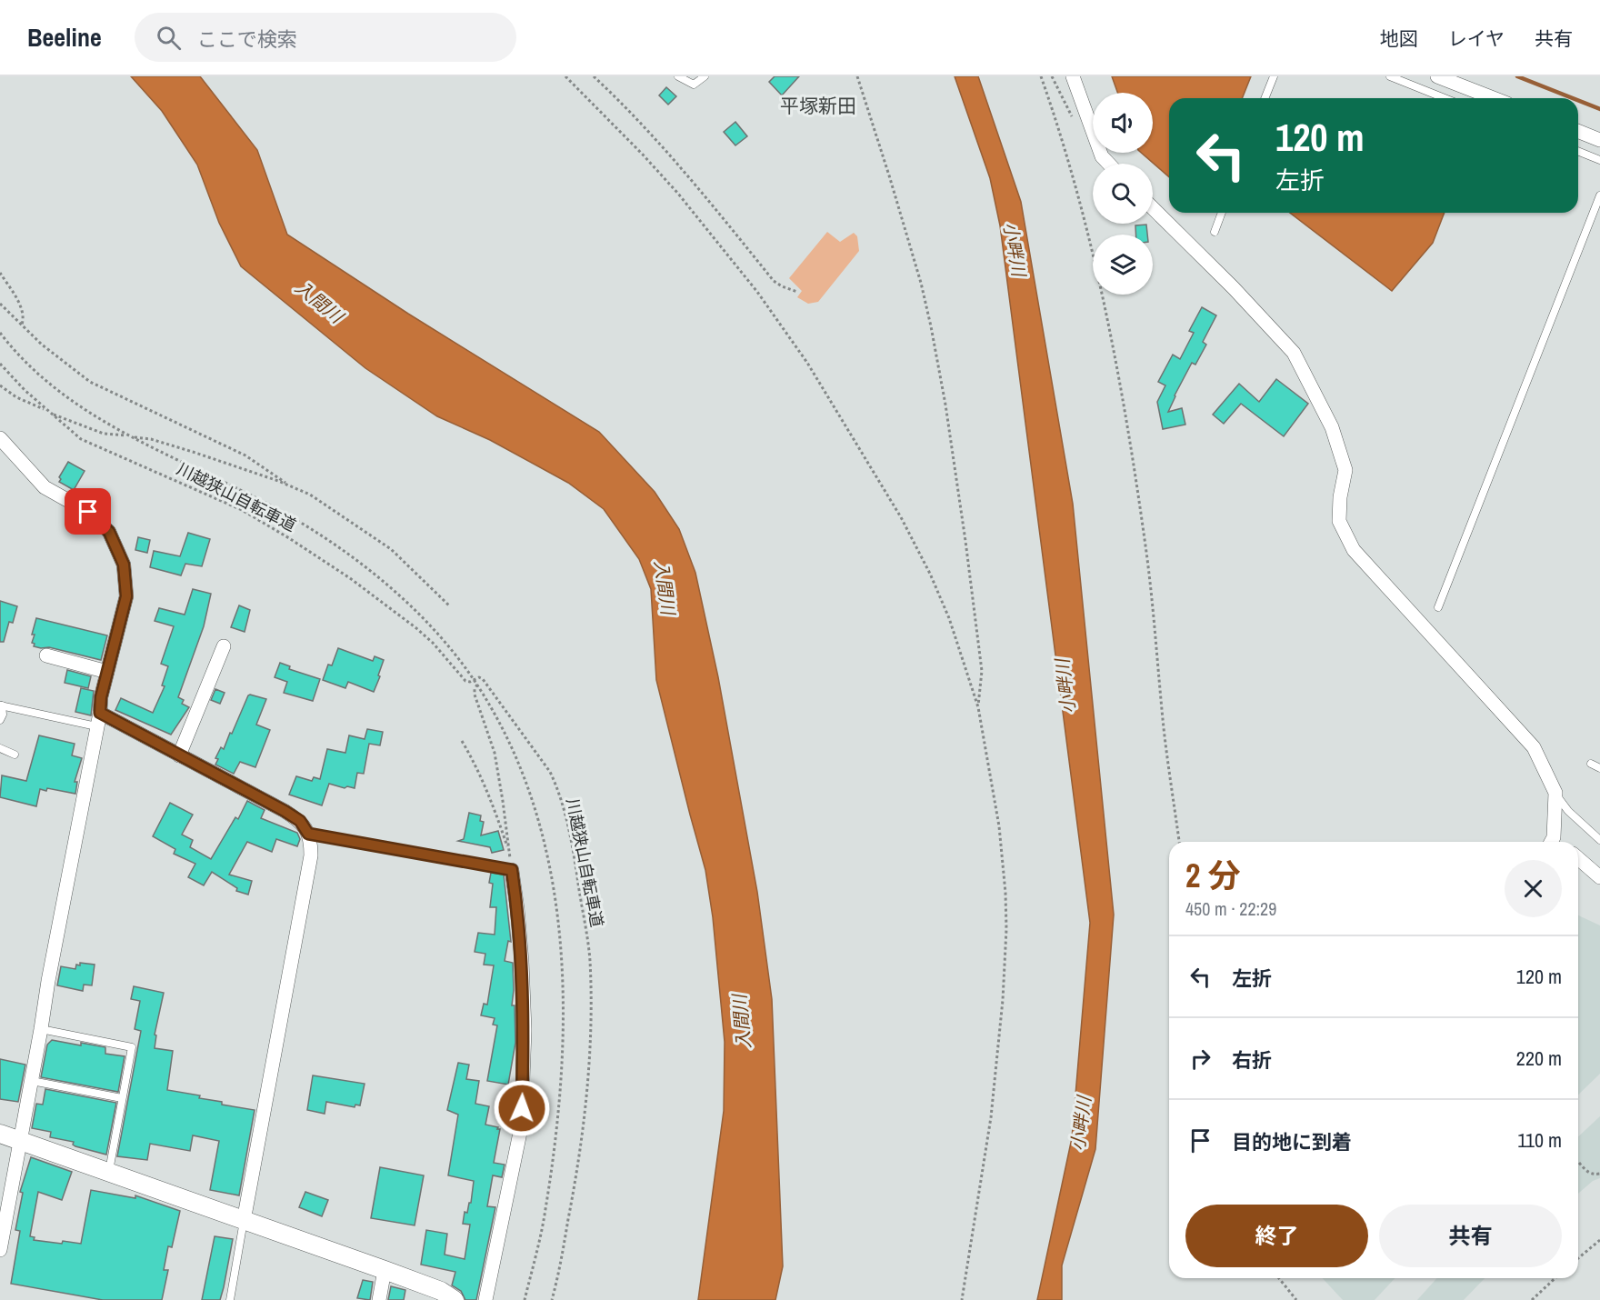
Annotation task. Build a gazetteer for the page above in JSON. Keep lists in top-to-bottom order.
{
  "streets": {
    "path": ["川越狭山自転車道"]
  },
  "districts": ["平塚新田"],
  "water": ["小畔川", "入間川"],
  "page": {
    "header": "Beeline",
    "search": "ここで検索",
    "nav": ["地図", "レイヤ", "共有"],
    "turn": ["120 m", "左折"],
    "heading": ["2 分", "450 m · 22:29"],
    "list": [
      {
        "name": "左折",
        "value": "120 m"
      },
      {
        "name": "右折",
        "value": "220 m"
      },
      {
        "name": "目的地に到着",
        "value": "110 m"
      }
    ],
    "buttons": ["終了", "共有"]
  }
}
